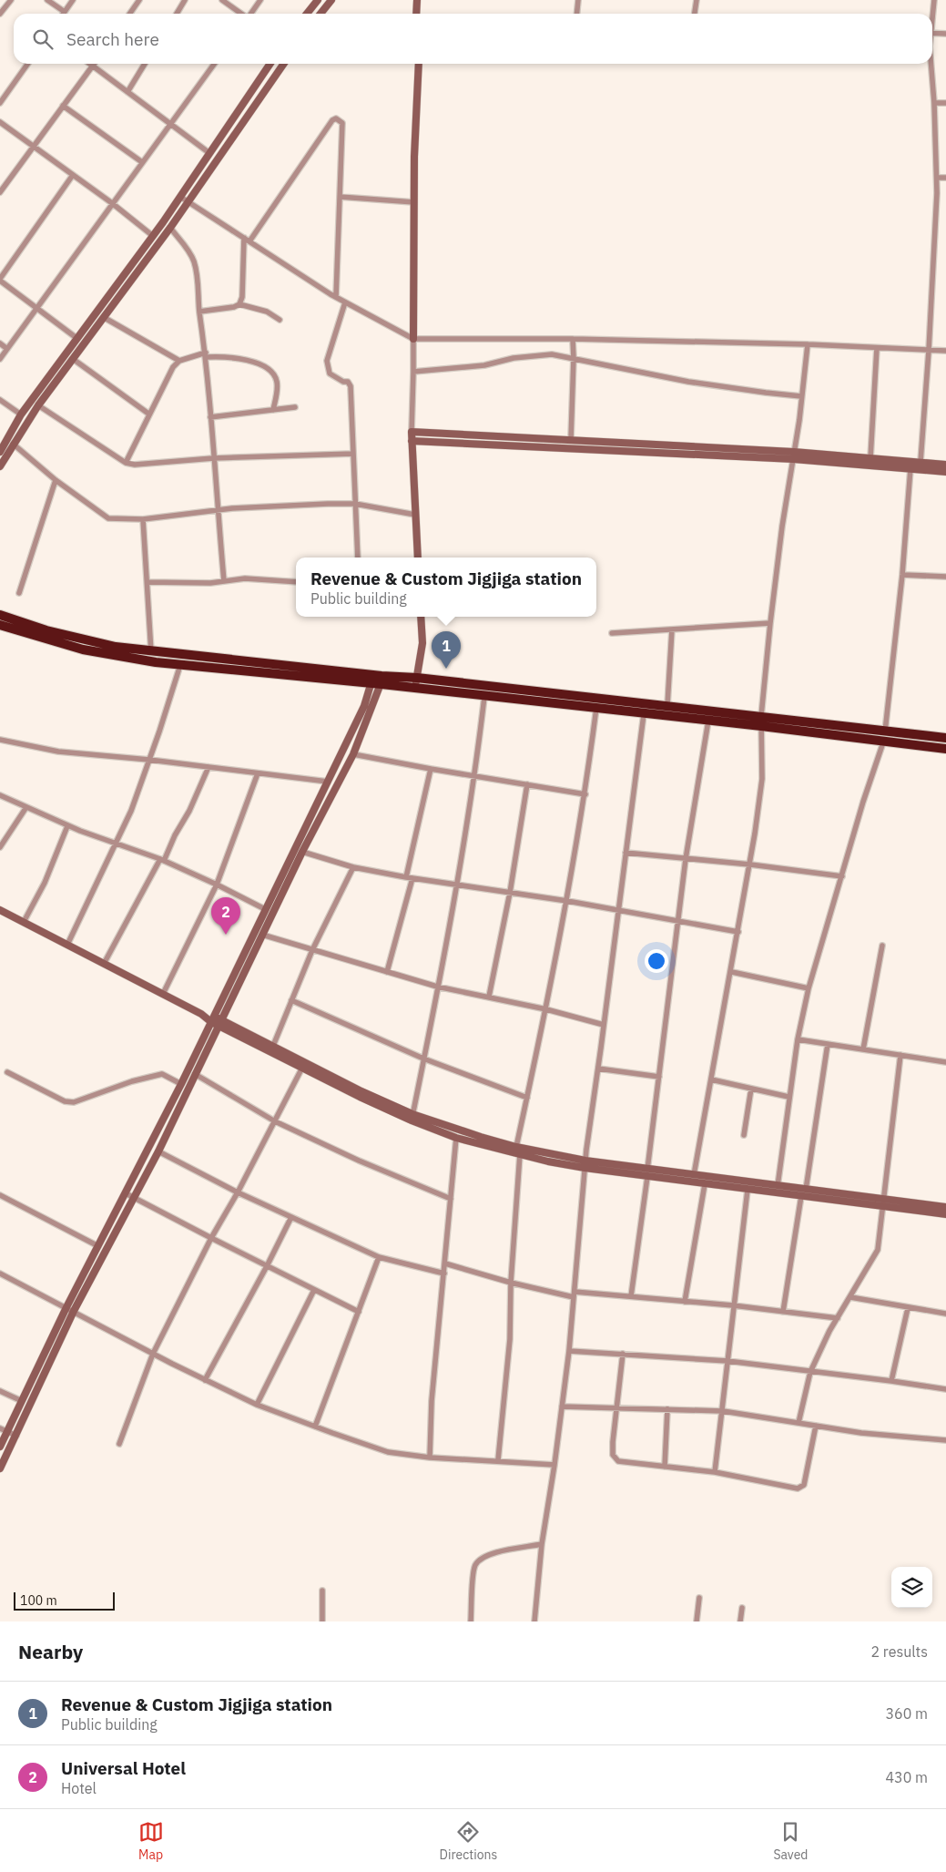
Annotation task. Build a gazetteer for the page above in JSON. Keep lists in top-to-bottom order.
{
  "scale_bar": "100 m",
  "page": {
    "search": "Search here",
    "popup": ["Revenue & Custom Jigjiga station", "Public building"],
    "pins": ["1", "2"],
    "scale": "100 m",
    "heading": ["Nearby", "2 results"],
    "list": [
      {
        "mark": "1",
        "name": "Revenue & Custom Jigjiga station",
        "note": "Public building",
        "value": "360 m"
      },
      {
        "mark": "2",
        "name": "Universal Hotel",
        "note": "Hotel",
        "value": "430 m"
      }
    ],
    "nav": ["Map", "Directions", "Saved"]
  }
}
